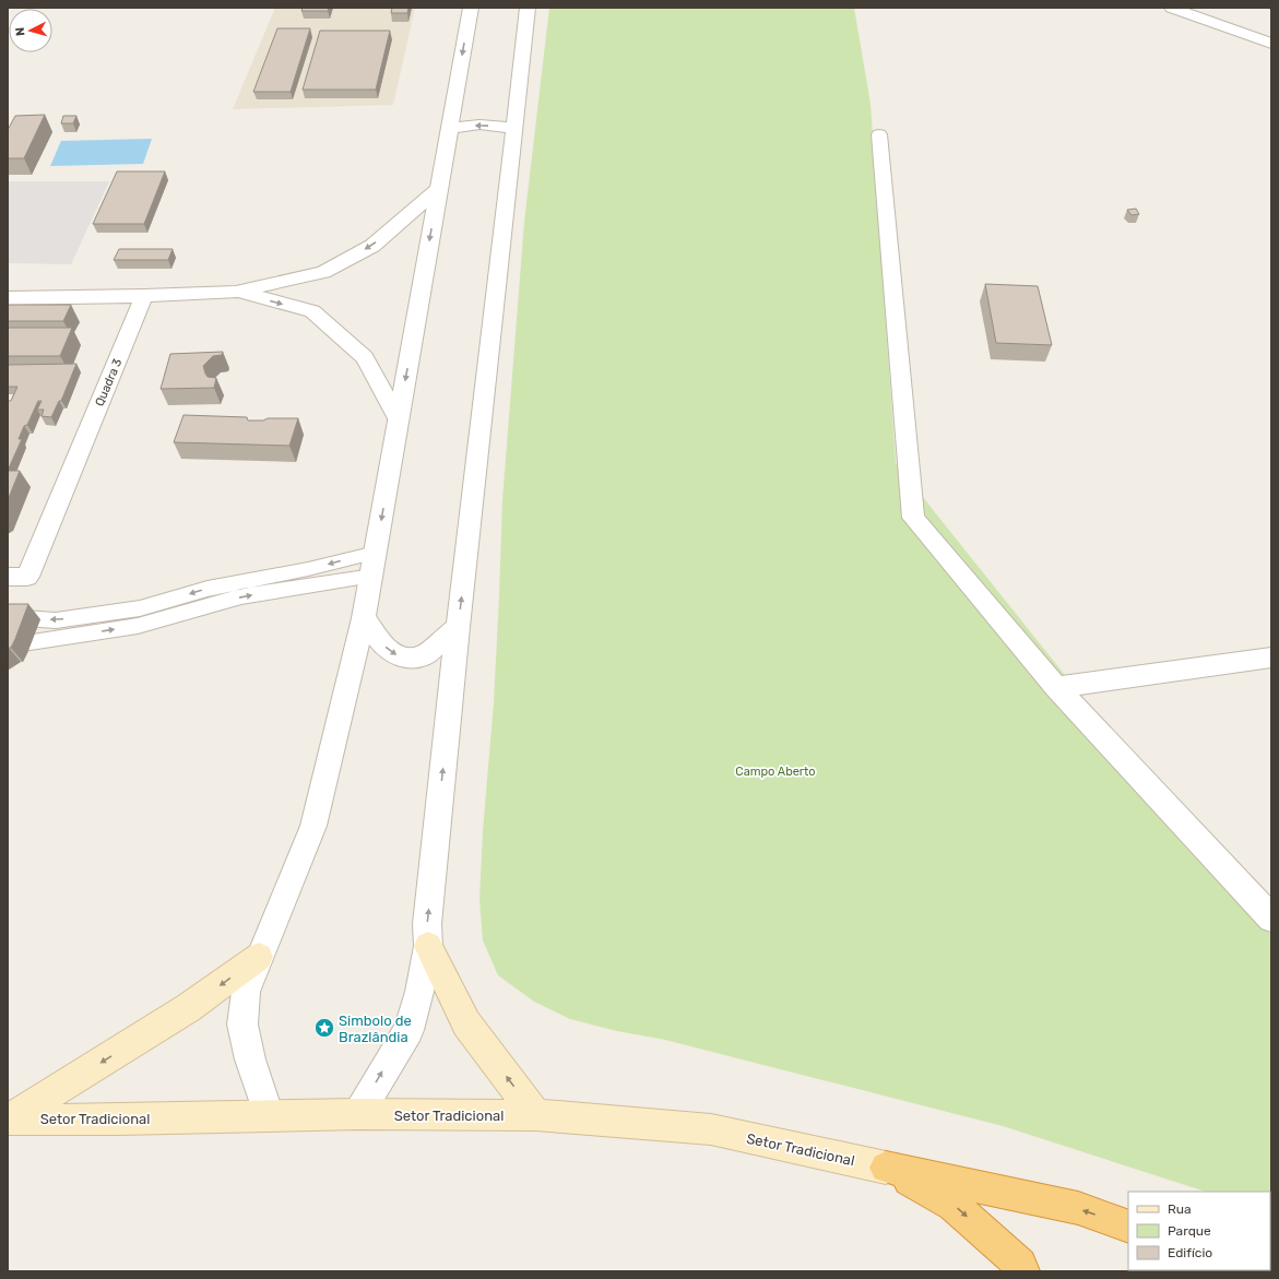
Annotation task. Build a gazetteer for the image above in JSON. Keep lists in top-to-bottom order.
{
  "streets": {
    "main road": ["Setor Tradicional"],
    "street": ["Quadra 3"]
  },
  "parks": ["Campo Aberto"],
  "places": {
    "place": ["Simbolo de Brazlândia"]
  },
  "legend": ["Rua", "Parque", "Edifício"],
  "north": "left"
}
